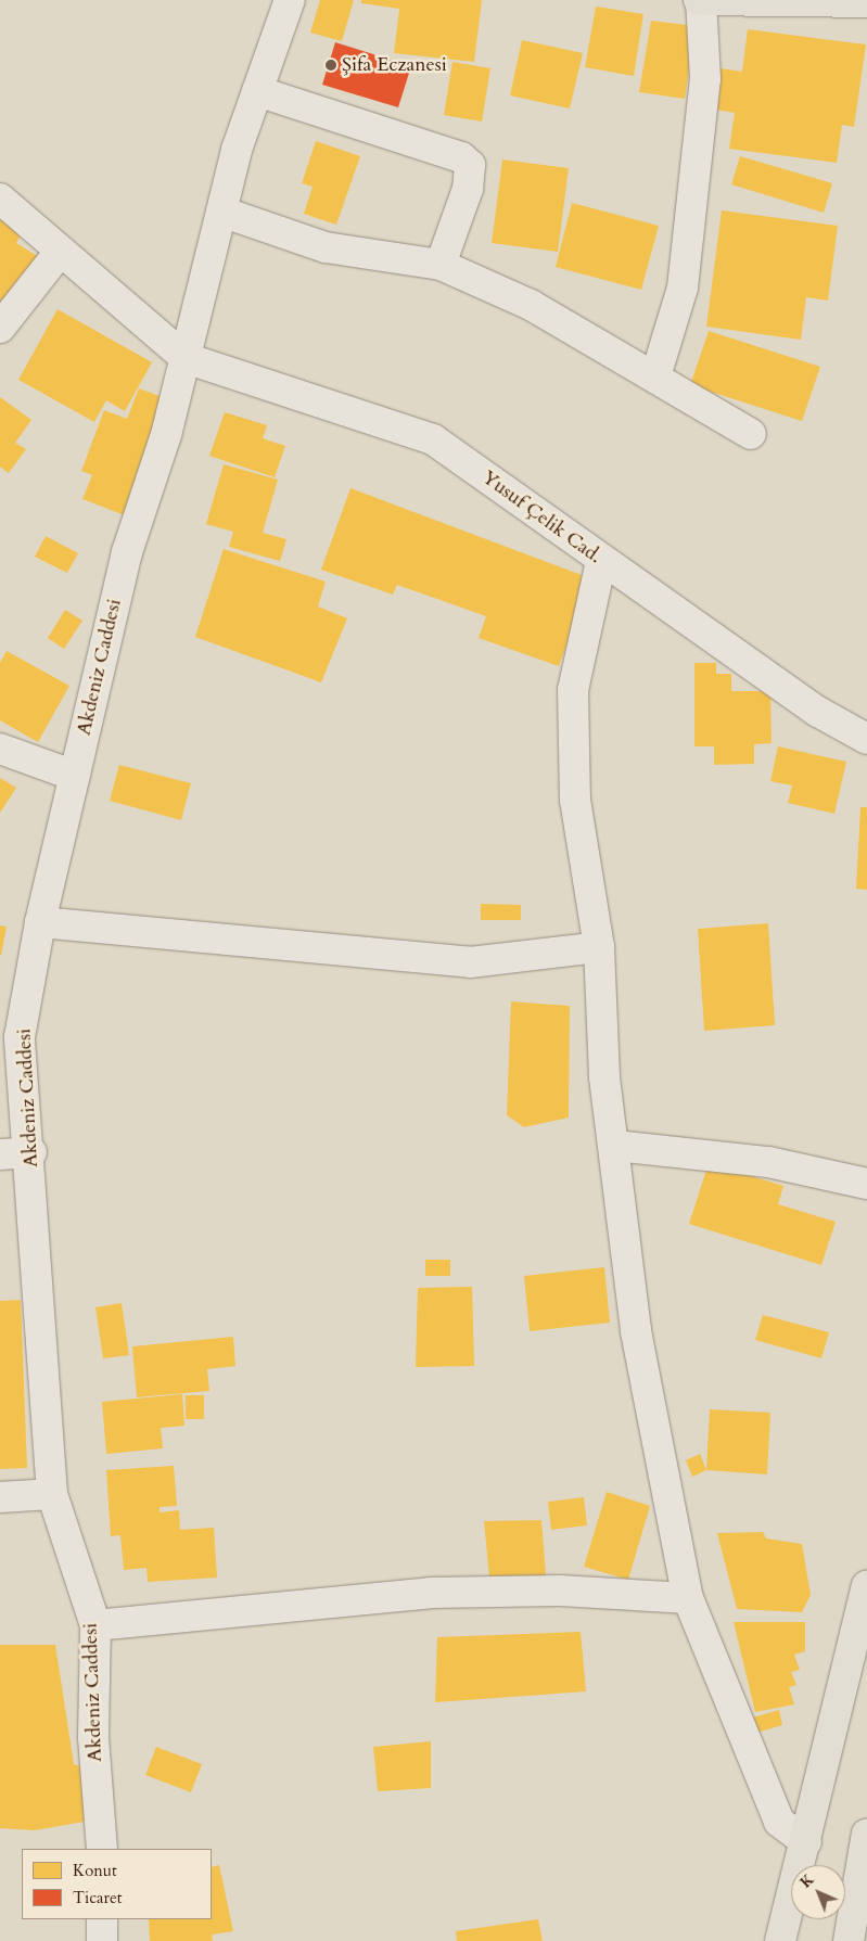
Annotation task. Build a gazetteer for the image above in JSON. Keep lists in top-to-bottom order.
{
  "streets": {
    "street": ["Yusuf Çelik Cad.", "Akdeniz Caddesi"]
  },
  "crossings": [
    ["Yusuf Çelik Cad.", "Akdeniz Caddesi"]
  ],
  "places": ["Şifa Eczanesi"],
  "legend": ["Konut", "Ticaret"],
  "north": "top left"
}
